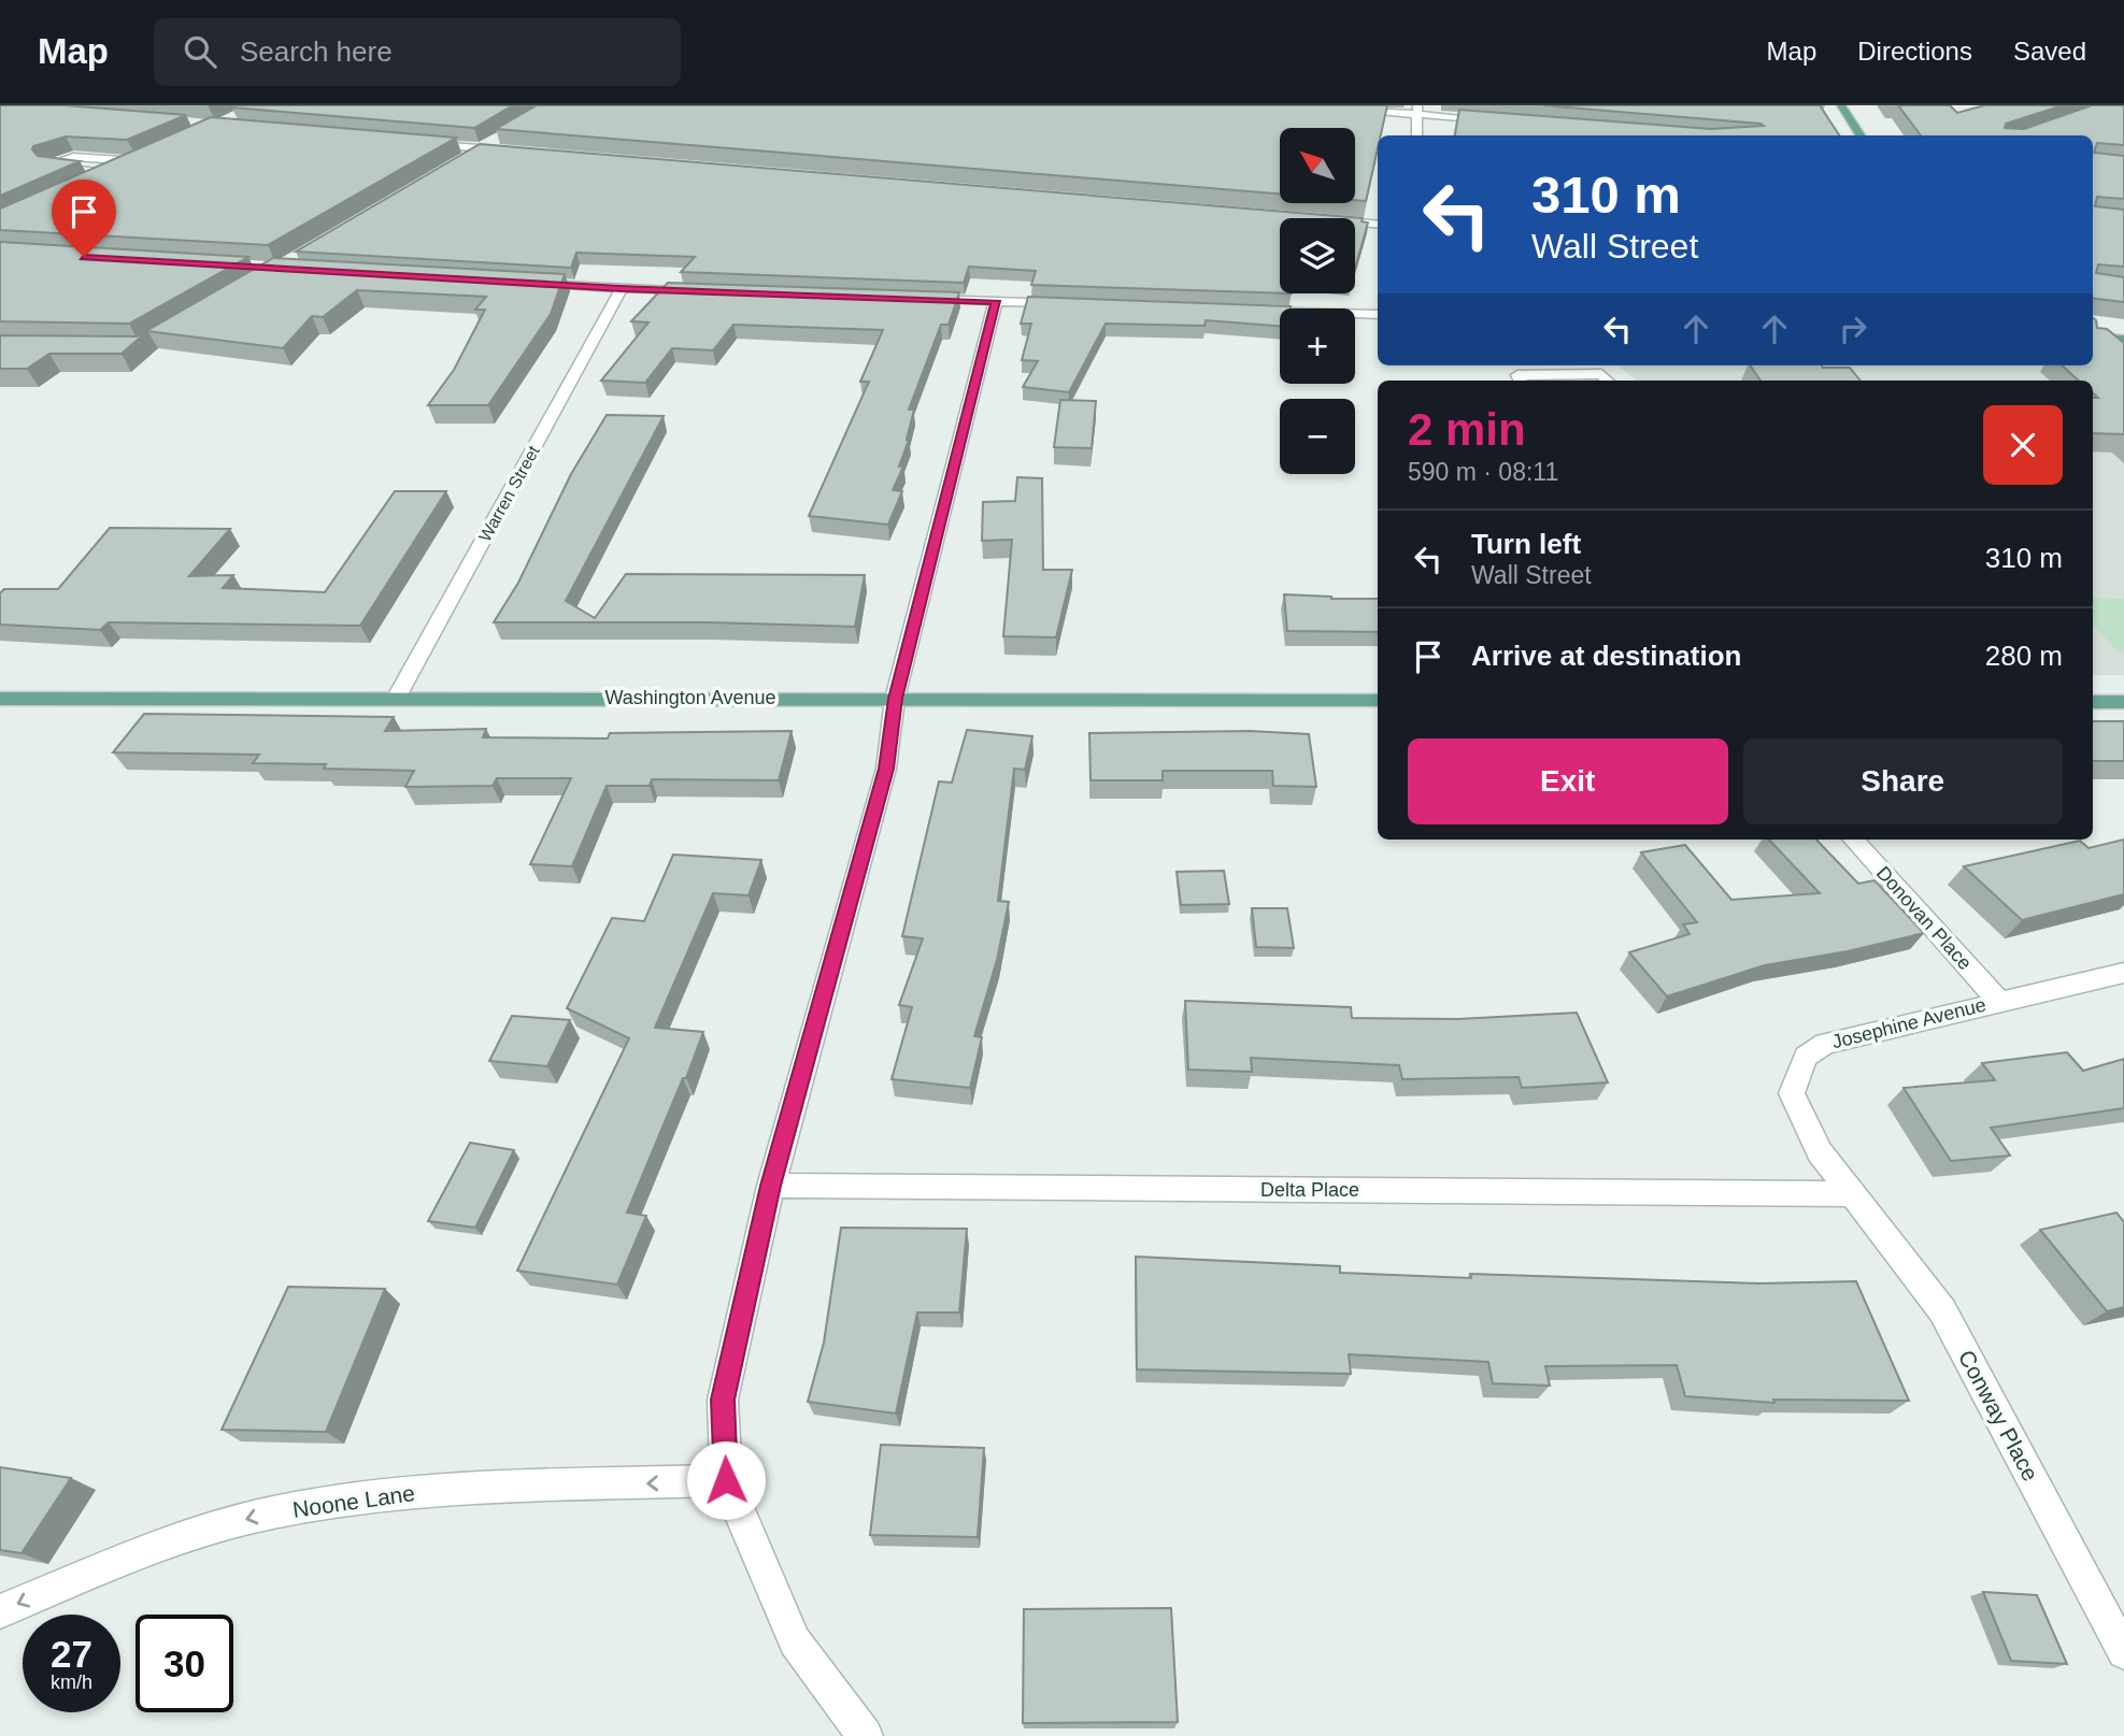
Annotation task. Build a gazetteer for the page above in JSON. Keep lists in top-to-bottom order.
{
  "streets": {
    "main road": ["Washington Avenue"],
    "street": [
      "Warren Street",
      "Donovan Place",
      "Josephine Avenue",
      "Delta Place",
      "Conway Place",
      "Noone Lane"
    ]
  },
  "crossings": [
    ["Warren Street", "Washington Avenue"],
    ["Donovan Place", "Josephine Avenue"],
    ["Josephine Avenue", "Delta Place"],
    ["Josephine Avenue", "Conway Place"],
    ["Delta Place", "Conway Place"]
  ],
  "one_way": ["Noone Lane"],
  "north": "top left",
  "page": {
    "header": "Map",
    "search": "Search here",
    "nav": ["Map", "Directions", "Saved"],
    "map_buttons": ["+", "−"],
    "turn": ["310 m", "Wall Street"],
    "heading": ["2 min", "590 m · 08:11"],
    "list": [
      {
        "name": "Turn left",
        "note": "Wall Street",
        "value": "310 m"
      },
      {
        "name": "Arrive at destination",
        "value": "280 m"
      }
    ],
    "buttons": ["Exit", "Share"],
    "speed": "27 km/h",
    "limit": "30"
  }
}
